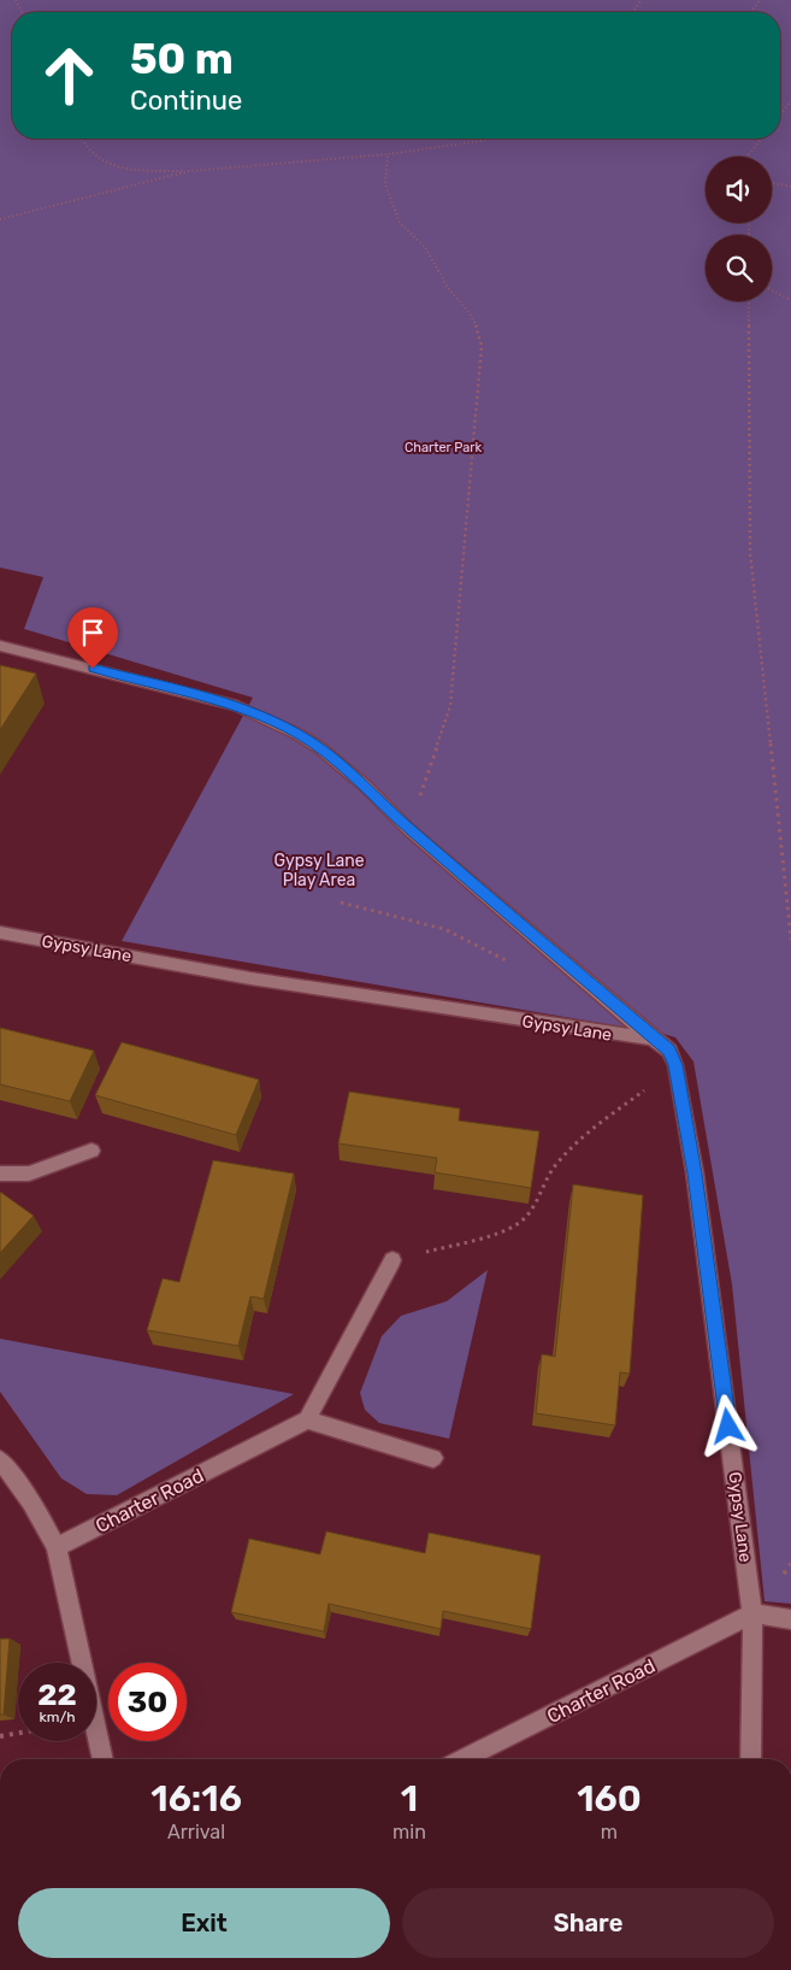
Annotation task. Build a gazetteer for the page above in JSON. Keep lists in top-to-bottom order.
{
  "streets": {
    "street": ["Gypsy Lane", "Charter Road"]
  },
  "crossings": [
    ["Gypsy Lane", "Charter Road"]
  ],
  "parks": ["Charter Park", "Gypsy Lane Play Area"],
  "page": {
    "turn": ["50 m", "Continue"],
    "speed": "22 km/h",
    "limit": "30",
    "eta": [
      "16:16",
      "Arrival",
      "1",
      "min",
      "160",
      "m"
    ],
    "buttons": ["Exit", "Share"]
  }
}
